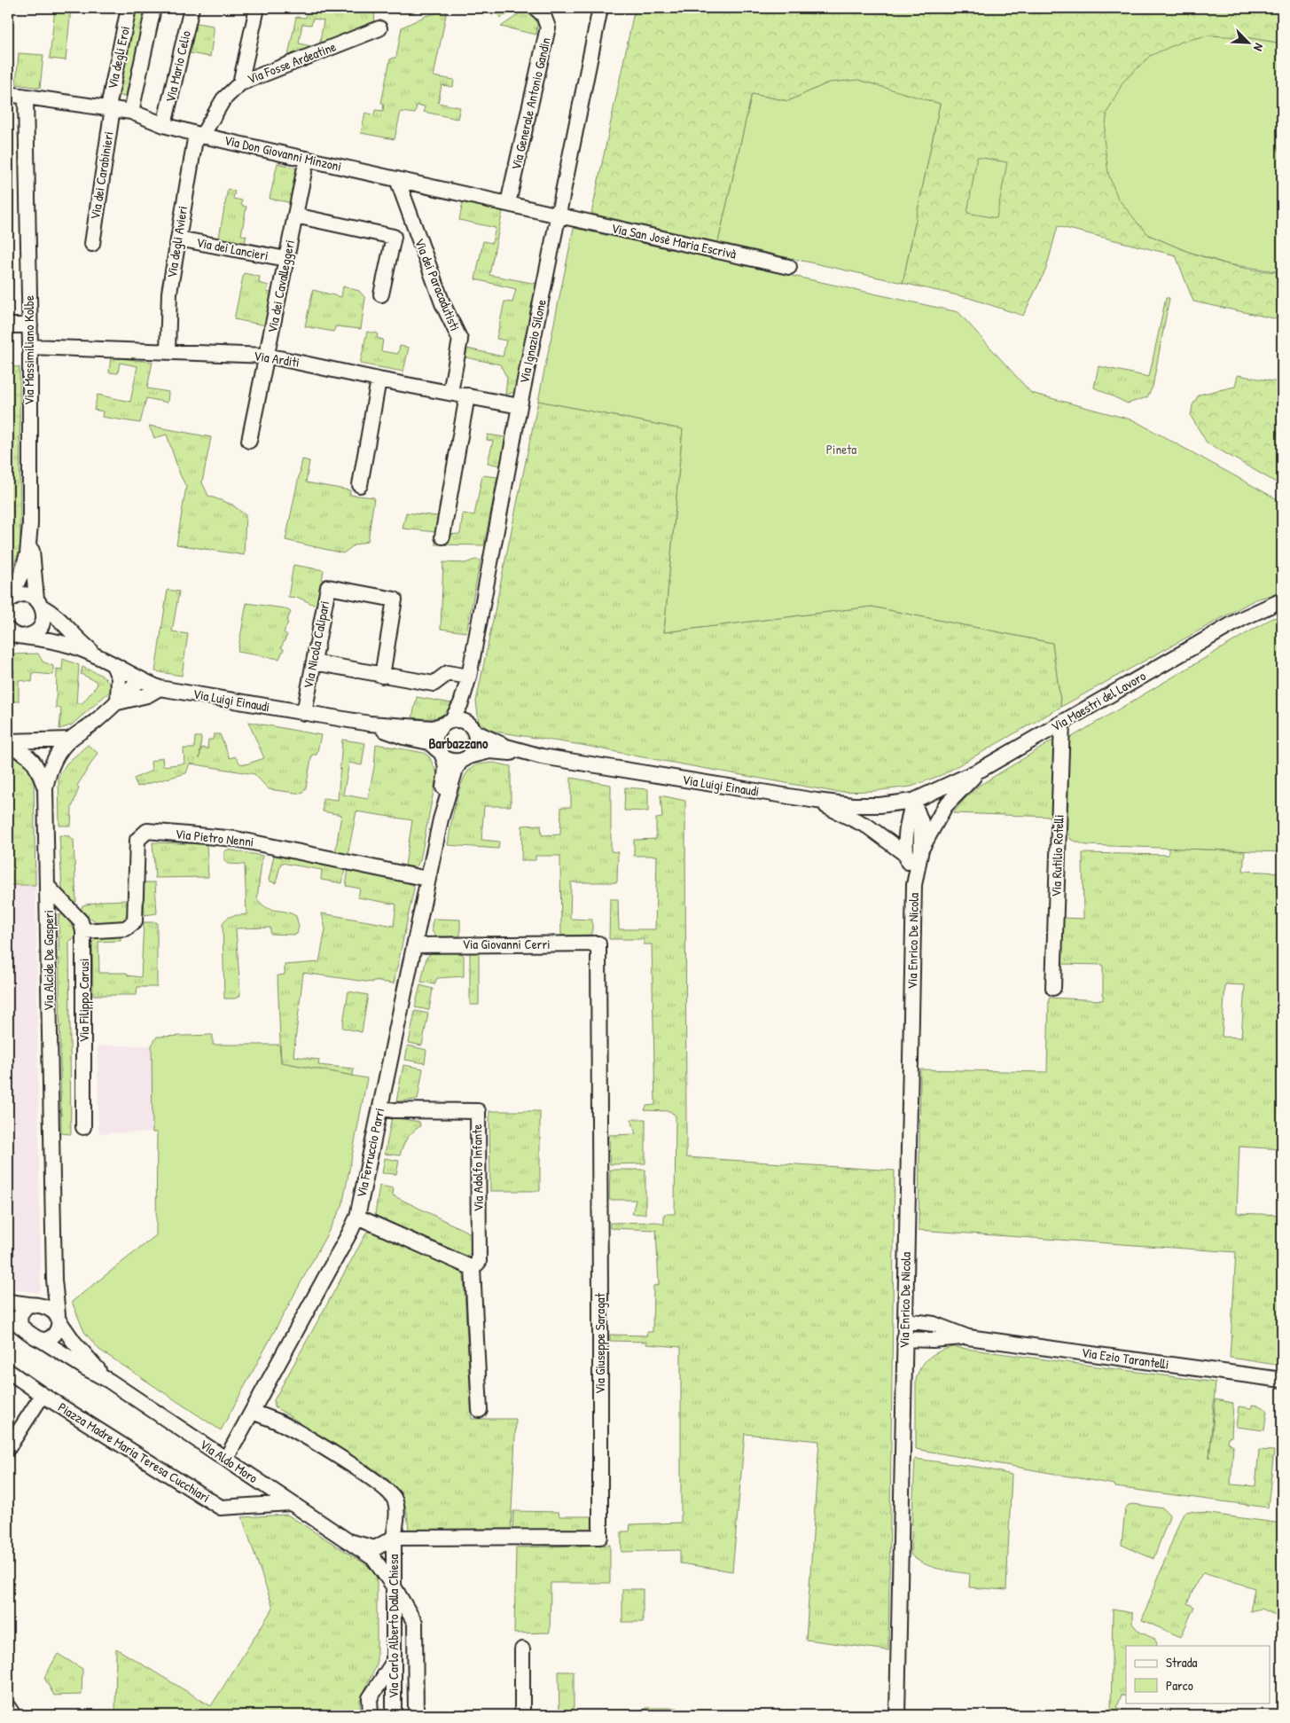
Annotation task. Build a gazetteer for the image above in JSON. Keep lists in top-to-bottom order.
{
  "streets": {
    "street": [
      "Via degli Eroi",
      "Via Fosse Ardeatine",
      "Via Mario Celio",
      "Via Generale Antonio Gandin",
      "Via Don Giovanni Minzoni",
      "Via dei Carabinieri",
      "Via San Josè Maria Escrivà",
      "Via degli Avieri",
      "Via dei Lancieri",
      "Via dei Paracadutisti",
      "Via dei Cavalleggeri",
      "Via Ignazio Silone",
      "Via Massimiliano Kolbe",
      "Via Arditi",
      "Via Nicola Calipari",
      "Via Luigi Einaudi",
      "Via Maestri del Lavoro",
      "Via Pietro Nenni",
      "Via Rutilio Rotelli",
      "Via Enrico De Nicola",
      "Via Giovanni Cerri",
      "Via Alcide De Gasperi",
      "Via Filippo Carusi",
      "Via Ferruccio Parri",
      "Via Adolfo Infante",
      "Via Giuseppe Saragat",
      "Via Ezio Tarantelli",
      "Piazza Madre Maria Teresa Cucchiari",
      "Via Aldo Moro",
      "Via Carlo Alberto Dalla Chiesa"
    ]
  },
  "crossings": [
    ["Via degli Eroi", "Via Don Giovanni Minzoni"],
    ["Via degli Eroi", "Via dei Carabinieri"],
    ["Via Fosse Ardeatine", "Via Don Giovanni Minzoni"],
    ["Via Fosse Ardeatine", "Via degli Avieri"],
    ["Via Mario Celio", "Via Don Giovanni Minzoni"],
    ["Via Generale Antonio Gandin", "Via Don Giovanni Minzoni"],
    ["Via Don Giovanni Minzoni", "Via dei Carabinieri"],
    ["Via Don Giovanni Minzoni", "Via San Josè Maria Escrivà"],
    ["Via Don Giovanni Minzoni", "Via degli Avieri"],
    ["Via Don Giovanni Minzoni", "Via dei Paracadutisti"],
    ["Via Don Giovanni Minzoni", "Via dei Cavalleggeri"],
    ["Via Don Giovanni Minzoni", "Via Ignazio Silone"],
    ["Via Don Giovanni Minzoni", "Via Massimiliano Kolbe"],
    ["Via San Josè Maria Escrivà", "Via Ignazio Silone"],
    ["Via degli Avieri", "Via dei Lancieri"],
    ["Via degli Avieri", "Via Arditi"],
    ["Via dei Lancieri", "Via dei Cavalleggeri"],
    ["Via dei Paracadutisti", "Via Arditi"],
    ["Via dei Cavalleggeri", "Via Arditi"],
    ["Via Ignazio Silone", "Via Arditi"],
    ["Via Ignazio Silone", "Via Luigi Einaudi"],
    ["Via Ignazio Silone", "Via Ferruccio Parri"],
    ["Via Massimiliano Kolbe", "Via Arditi"],
    ["Via Nicola Calipari", "Via Luigi Einaudi"],
    ["Via Luigi Einaudi", "Via Maestri del Lavoro"],
    ["Via Luigi Einaudi", "Via Alcide De Gasperi"],
    ["Via Luigi Einaudi", "Via Ferruccio Parri"],
    ["Via Maestri del Lavoro", "Via Rutilio Rotelli"],
    ["Via Pietro Nenni", "Via Filippo Carusi"],
    ["Via Pietro Nenni", "Via Ferruccio Parri"],
    ["Via Giovanni Cerri", "Via Ferruccio Parri"],
    ["Via Giovanni Cerri", "Via Giuseppe Saragat"],
    ["Via Alcide De Gasperi", "Via Aldo Moro"],
    ["Via Ferruccio Parri", "Via Adolfo Infante"],
    ["Via Ferruccio Parri", "Via Aldo Moro"],
    ["Via Giuseppe Saragat", "Via Aldo Moro"],
    ["Via Giuseppe Saragat", "Via Carlo Alberto Dalla Chiesa"],
    ["Piazza Madre Maria Teresa Cucchiari", "Via Aldo Moro"],
    ["Via Aldo Moro", "Via Carlo Alberto Dalla Chiesa"]
  ],
  "districts": ["Barbazzano"],
  "parks": ["Pineta"],
  "legend": ["Strada", "Parco"],
  "north": "bottom right"
}
